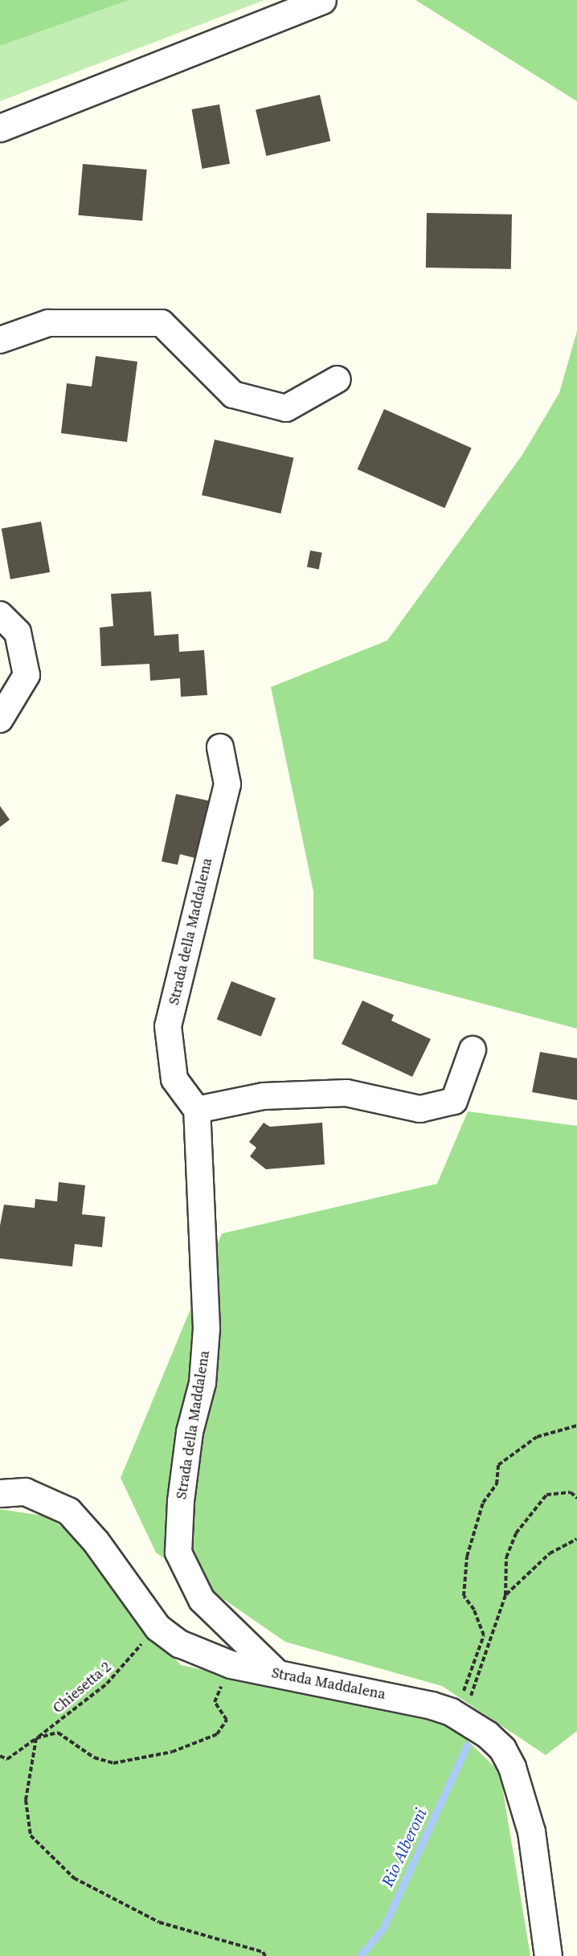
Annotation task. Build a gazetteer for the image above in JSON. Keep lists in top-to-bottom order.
{
  "streets": {
    "street": ["Strada della Maddalena", "Strada Maddalena"],
    "path": ["Chiesetta 2"]
  },
  "crossings": [
    ["Strada della Maddalena", "Strada Maddalena"],
    ["Strada Maddalena", "Chiesetta 2"]
  ],
  "water": ["Rio Alberoni"]
}
